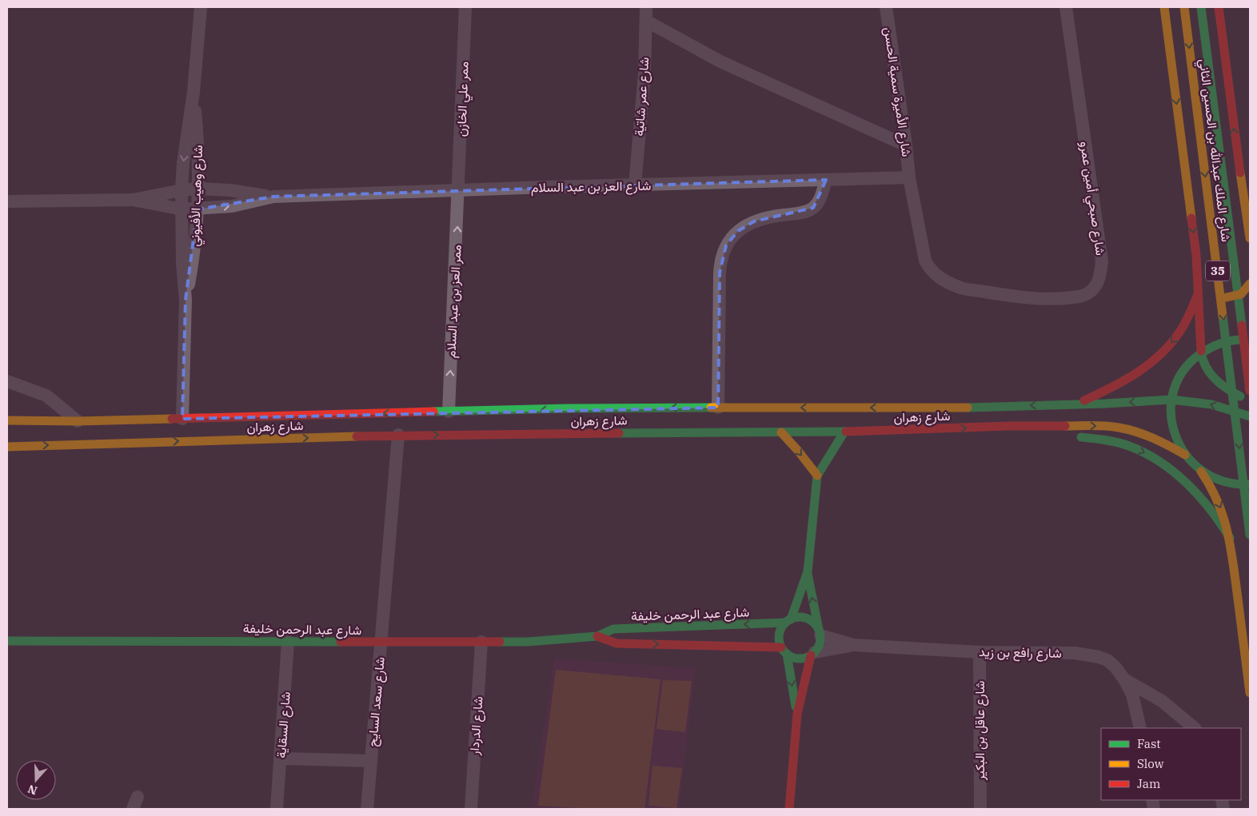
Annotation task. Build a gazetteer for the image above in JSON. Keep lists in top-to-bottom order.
{
  "streets": {
    "main road": [
      "شارع الملك عبدالله بن الحسين الثاني",
      "35",
      "شارع زهران",
      "شارع عبد الرحمن خليفة"
    ],
    "street": [
      "شارع الأميرة سمية الحسن",
      "شارع عمر شاتية",
      "ممر علي الخازن",
      "شارع العز بن عبد السلام",
      "شارع وهيب الأفيوني",
      "شارع صبحي أمين عمرو",
      "ممر العز بن عبد السلام",
      "شارع رافع بن زيد",
      "شارع سعد السايح",
      "شارع السقاية",
      "شارع الدردار",
      "شارع عاقل بن البكير"
    ]
  },
  "crossings": [
    ["شارع الأميرة سمية الحسن", "شارع العز بن عبد السلام"],
    ["شارع الأميرة سمية الحسن", "شارع صبحي أمين عمرو"],
    ["شارع عمر شاتية", "شارع العز بن عبد السلام"],
    ["ممر علي الخازن", "شارع العز بن عبد السلام"],
    ["ممر علي الخازن", "ممر العز بن عبد السلام"],
    ["شارع العز بن عبد السلام", "شارع وهيب الأفيوني"],
    ["شارع العز بن عبد السلام", "شارع صبحي أمين عمرو"],
    ["شارع العز بن عبد السلام", "ممر العز بن عبد السلام"],
    ["شارع وهيب الأفيوني", "شارع زهران"],
    ["ممر العز بن عبد السلام", "شارع زهران"],
    ["شارع زهران", "شارع سعد السايح"],
    ["شارع عبد الرحمن خليفة", "شارع رافع بن زيد"],
    ["شارع عبد الرحمن خليفة", "شارع سعد السايح"],
    ["شارع عبد الرحمن خليفة", "شارع السقاية"],
    ["شارع عبد الرحمن خليفة", "شارع الدردار"],
    ["شارع رافع بن زيد", "شارع عاقل بن البكير"]
  ],
  "one_way": ["ممر العز بن عبد السلام"],
  "legend": ["Fast", "Slow", "Jam"],
  "north": "bottom"
}
